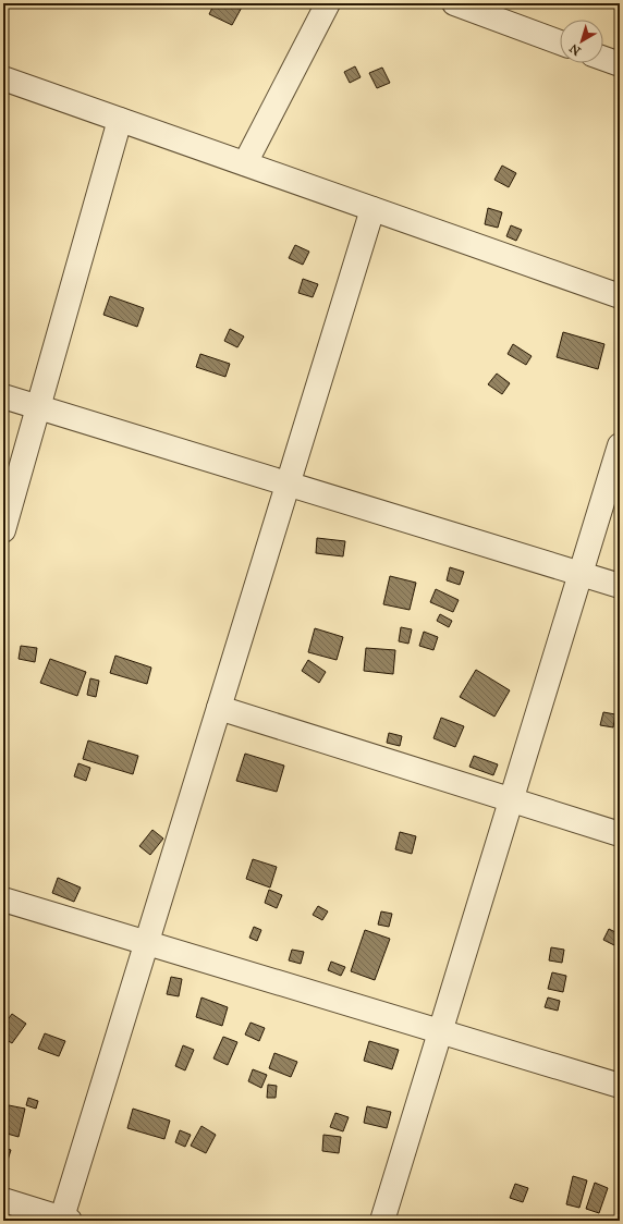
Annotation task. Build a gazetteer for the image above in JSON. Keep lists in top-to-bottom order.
{
  "north": "bottom left"
}
